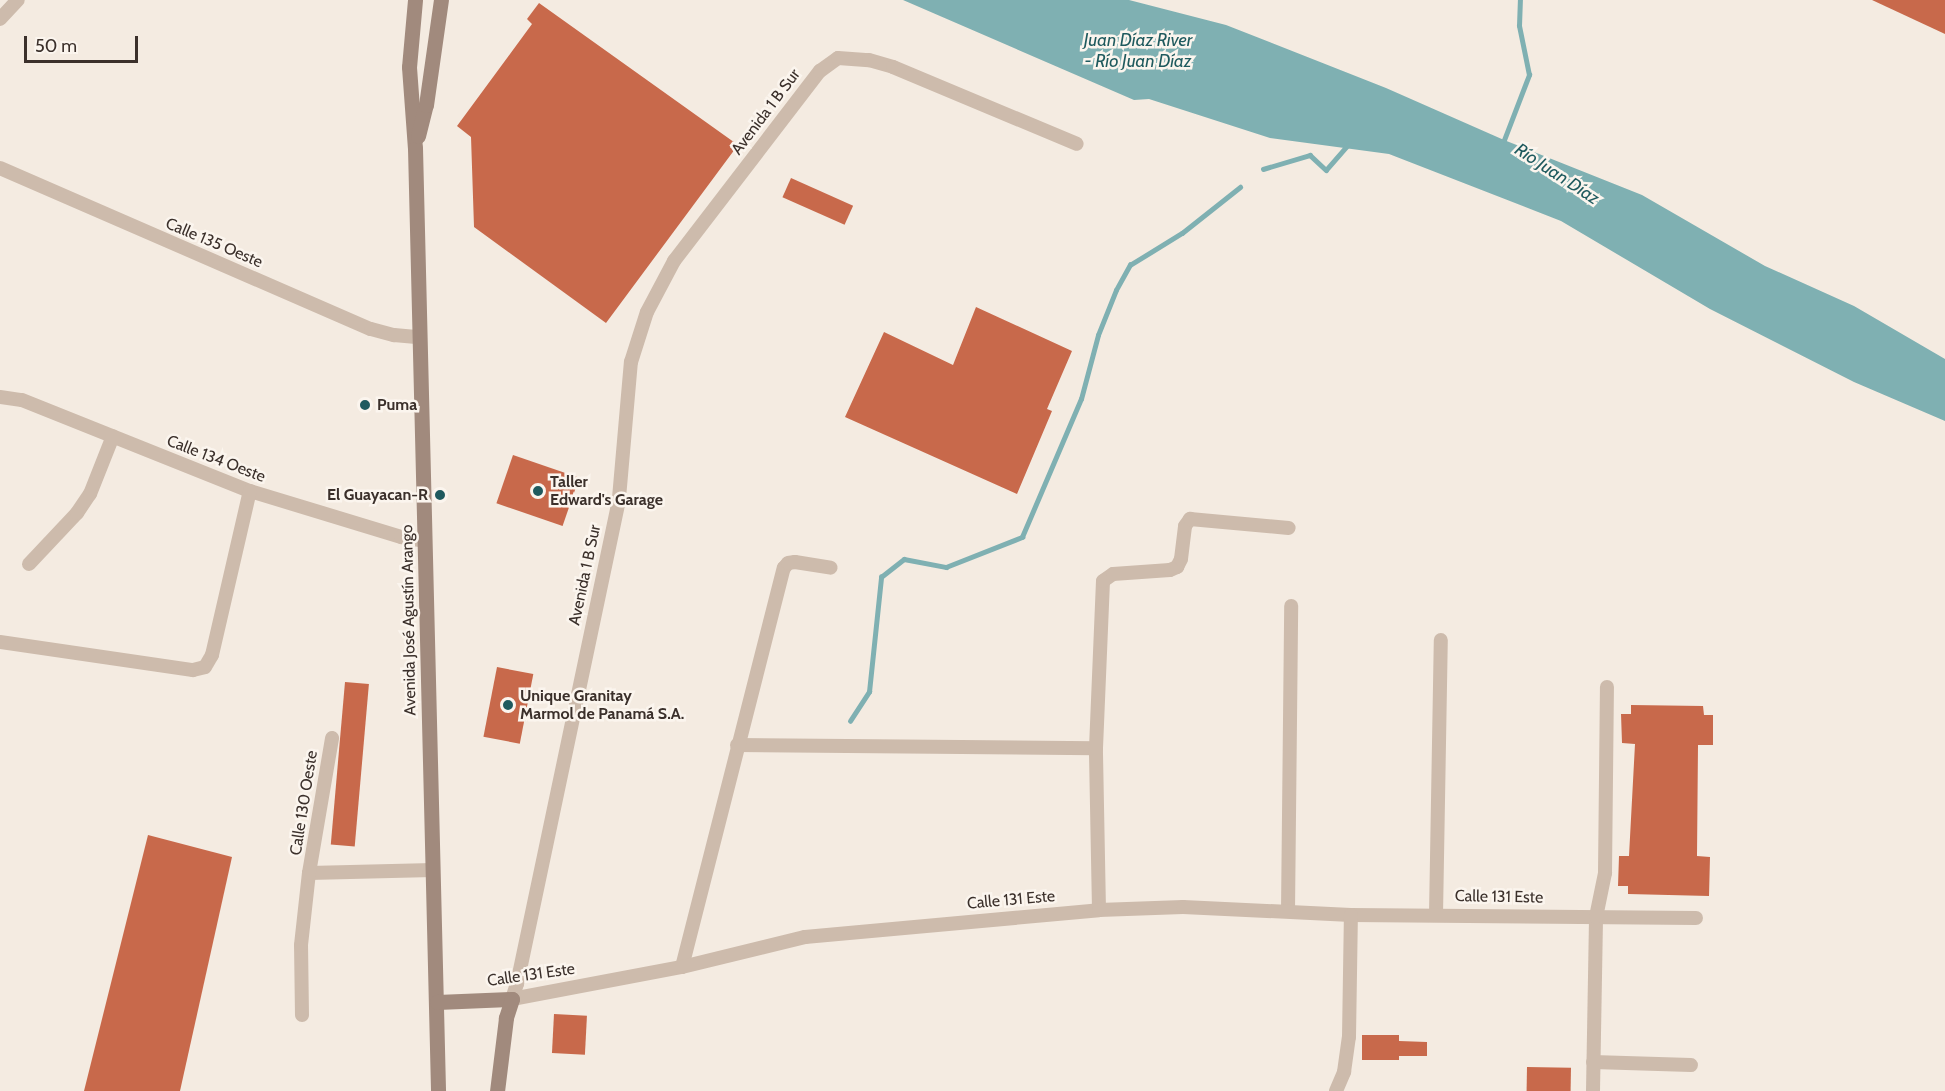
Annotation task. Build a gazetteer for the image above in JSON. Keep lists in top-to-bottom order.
{
  "streets": {
    "main road": ["Avenida 1 B Sur", "Avenida José Agustín Arango", "Calle 131 Este"],
    "street": ["Calle 135 Oeste", "Calle 134 Oeste", "Calle 130 Oeste"]
  },
  "crossings": [
    ["Avenida 1 B Sur", "Calle 131 Este"],
    ["Calle 135 Oeste", "Avenida José Agustín Arango"],
    ["Calle 134 Oeste", "Avenida José Agustín Arango"],
    ["Avenida José Agustín Arango", "Calle 130 Oeste"],
    ["Avenida José Agustín Arango", "Calle 131 Este"]
  ],
  "water": ["Juan Díaz River - Río Juan Díaz", "Río Juan Díaz"],
  "places": [
    "Puma",
    "Taller Edward's Garage",
    "El Guayacan-R",
    "Unique Granitay Marmol de Panamá S.A."
  ],
  "scale_bar": "50 m"
}
